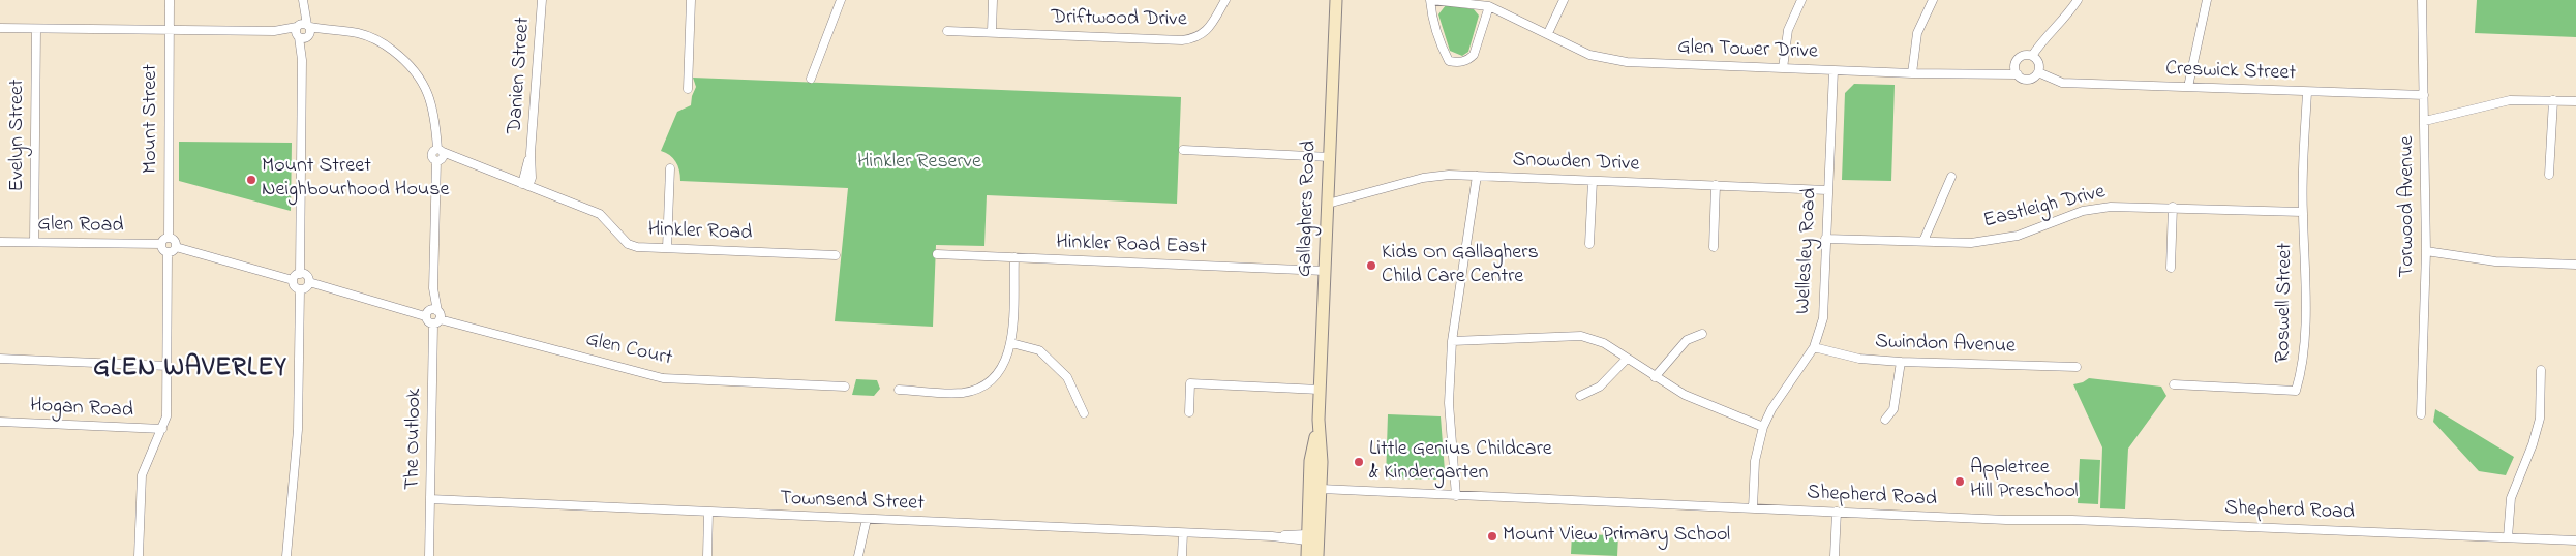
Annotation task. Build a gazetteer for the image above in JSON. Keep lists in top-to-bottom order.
{
  "streets": {
    "street": [
      "Driftwood Drive",
      "Glen Tower Drive",
      "Creswick Street",
      "Danien Street",
      "Mount Street",
      "Evelyn Street",
      "Snowden Drive",
      "Torwood Avenue",
      "Eastleigh Drive",
      "Gallaghers Road",
      "Glen Road",
      "Hinkler Road",
      "Hinkler Road East",
      "Wellesley Road",
      "Roswell Street",
      "Swindon Avenue",
      "Glen Court",
      "Hogan Road",
      "The Outlook",
      "Shepherd Road",
      "Townsend Street"
    ]
  },
  "crossings": [
    ["Glen Tower Drive", "Creswick Street"],
    ["Glen Tower Drive", "Wellesley Road"],
    ["Creswick Street", "Torwood Avenue"],
    ["Creswick Street", "Roswell Street"],
    ["Danien Street", "Hinkler Road"],
    ["Mount Street", "Glen Road"],
    ["Evelyn Street", "Glen Road"],
    ["Snowden Drive", "Gallaghers Road"],
    ["Snowden Drive", "Wellesley Road"],
    ["Eastleigh Drive", "Wellesley Road"],
    ["Eastleigh Drive", "Roswell Street"],
    ["Gallaghers Road", "Hinkler Road East"],
    ["Gallaghers Road", "Shepherd Road"],
    ["Gallaghers Road", "Townsend Street"],
    ["Wellesley Road", "Swindon Avenue"],
    ["Wellesley Road", "Shepherd Road"],
    ["Glen Court", "The Outlook"],
    ["The Outlook", "Townsend Street"]
  ],
  "districts": ["GLEN WAVERLEY"],
  "parks": ["Hinkler Reserve"],
  "places": [
    "Mount Street Neighbourhood House",
    "Kids On Gallaghers Child Care Centre",
    "Little Genius Childcare & Kindergarten",
    "Appletree Hill Preschool",
    "Mount View Primary School"
  ]
}
